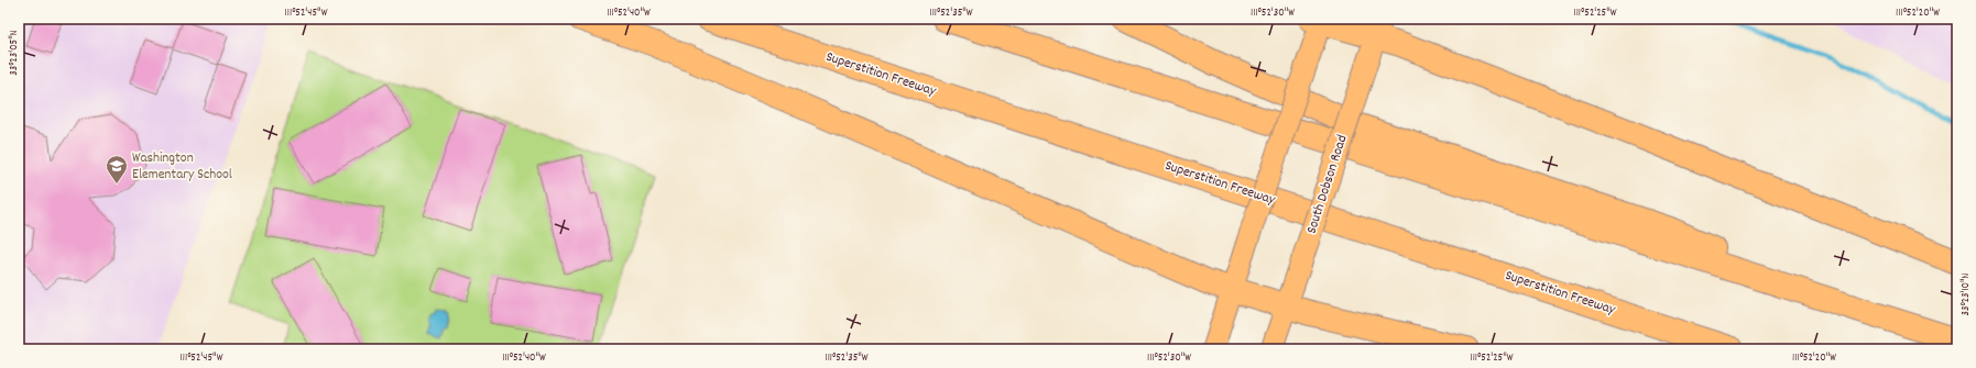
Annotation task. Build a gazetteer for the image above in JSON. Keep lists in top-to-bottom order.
{
  "streets": {
    "highway": ["Superstition Freeway"],
    "main road": ["South Dobson Road"]
  },
  "places": {
    "school or university": ["Washington Elementary School"]
  },
  "coordinates": [
    "111°52'45\"W",
    "111°52'40\"W",
    "111°52'35\"W",
    "111°52'30\"W",
    "111°52'25\"W",
    "111°52'20\"W",
    "33°23'05\"N",
    "33°23'10\"N"
  ]
}
